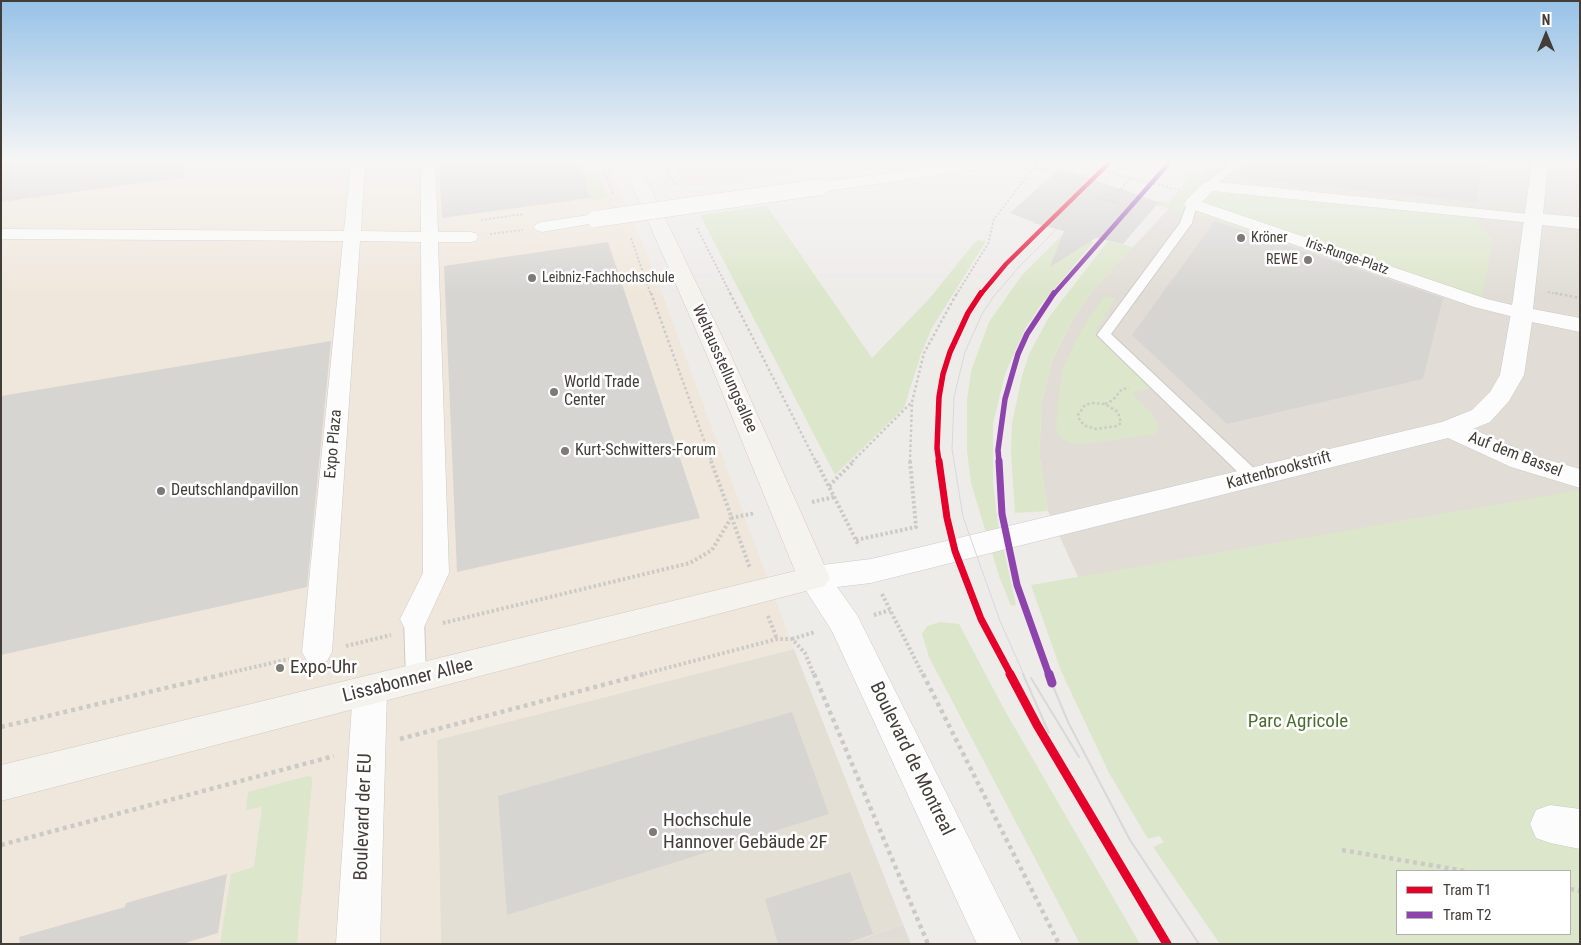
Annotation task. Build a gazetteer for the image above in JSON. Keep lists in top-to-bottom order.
{
  "streets": {
    "main road": ["Weltausstellungsallee", "Lissabonner Allee"],
    "street": [
      "Iris-Runge-Platz",
      "Expo Plaza",
      "Auf dem Bassel",
      "Kattenbrookstrift",
      "Boulevard de Montreal",
      "Boulevard der EU"
    ]
  },
  "crossings": [
    ["Iris-Runge-Platz", "Kattenbrookstrift"],
    ["Weltausstellungsallee", "Kattenbrookstrift"],
    ["Weltausstellungsallee", "Lissabonner Allee"],
    ["Weltausstellungsallee", "Boulevard de Montreal"],
    ["Auf dem Bassel", "Kattenbrookstrift"],
    ["Kattenbrookstrift", "Lissabonner Allee"],
    ["Kattenbrookstrift", "Boulevard de Montreal"],
    ["Lissabonner Allee", "Boulevard de Montreal"],
    ["Lissabonner Allee", "Boulevard der EU"]
  ],
  "parks": ["Parc Agricole"],
  "places": [
    "Kröner",
    "REWE",
    "Leibniz-Fachhochschule",
    "World Trade Center",
    "Kurt-Schwitters-Forum",
    "Deutschlandpavillon",
    "Expo-Uhr",
    "Hochschule Hannover Gebäude 2F"
  ],
  "lines": ["tram line T1", "tram line T2"],
  "legend": ["Tram T1", "Tram T2"],
  "north": "top"
}
